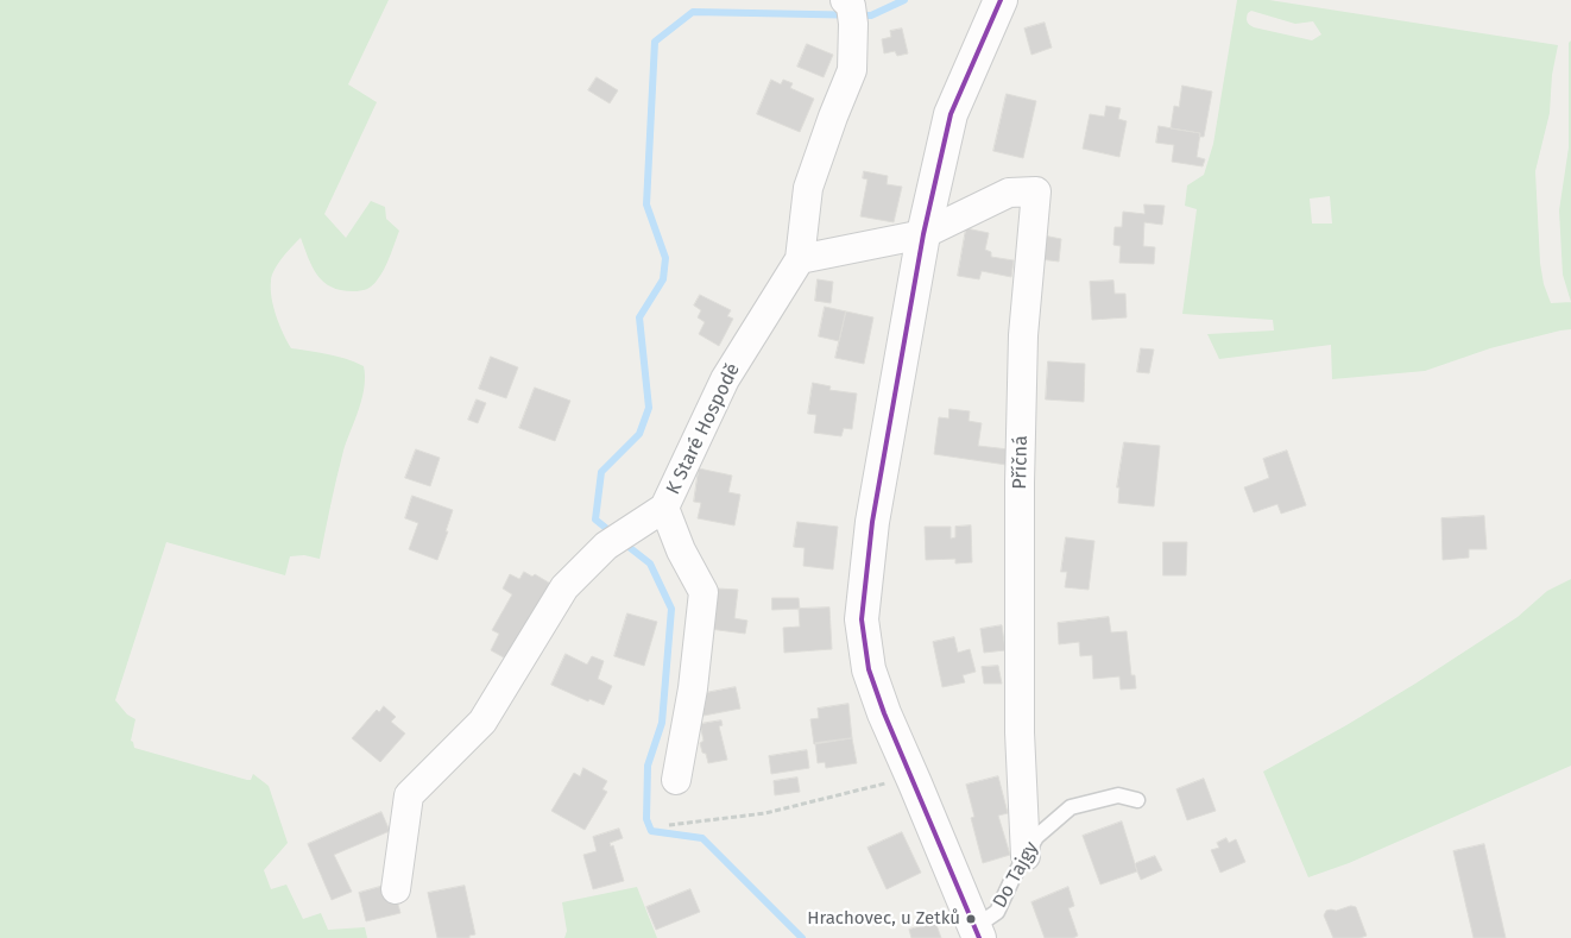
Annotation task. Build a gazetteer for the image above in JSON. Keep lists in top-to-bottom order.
{
  "streets": {
    "street": ["K Staré Hospodě", "Příčná"],
    "lane": ["Do Tajgy"]
  },
  "crossings": [
    ["Příčná", "Do Tajgy"]
  ],
  "places": ["Hrachovec, u Zetků"]
}
